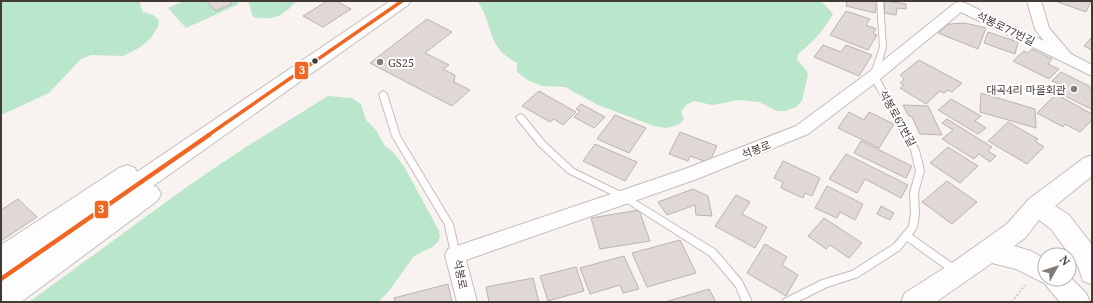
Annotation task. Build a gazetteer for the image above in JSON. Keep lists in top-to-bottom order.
{
  "streets": {
    "street": ["석봉로77번길", "석봉로"],
    "lane": ["석봉로67번길"]
  },
  "crossings": [
    ["석봉로77번길", "석봉로67번길"],
    ["석봉로77번길", "석봉로"],
    ["석봉로67번길", "석봉로"]
  ],
  "places": ["GS25", "대곡4리 마을회관"],
  "lines": ["transit line 3"],
  "north": "top right"
}
